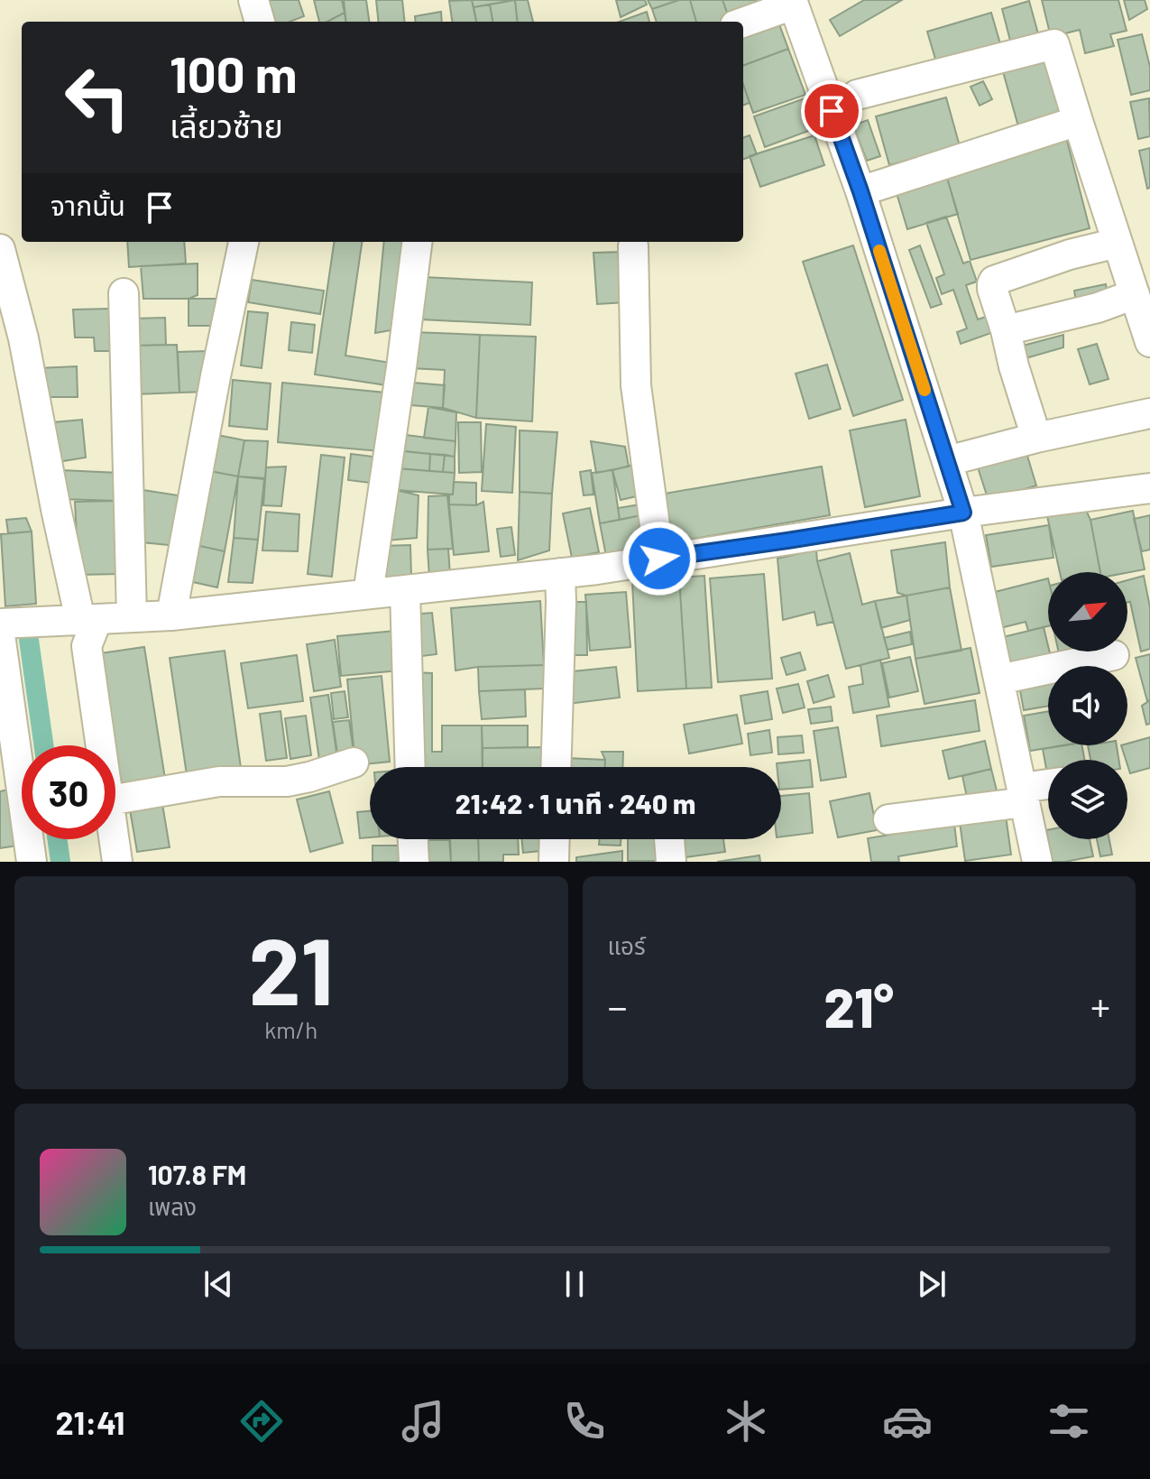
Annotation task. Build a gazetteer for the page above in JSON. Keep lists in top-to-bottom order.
{
  "north": "top right",
  "page": {
    "turn": ["100 m", "เลี้ยวซ้าย"],
    "then": "จากนั้น",
    "limit": "30",
    "trip": "21:42 · 1 นาที · 240 m",
    "tile": [
      ["21", "km/h"],
      "แอร์"
    ],
    "heat": ["−", "21°", "+"],
    "song": ["107.8 FM", "เพลง"],
    "tabs": "21:41"
  }
}
